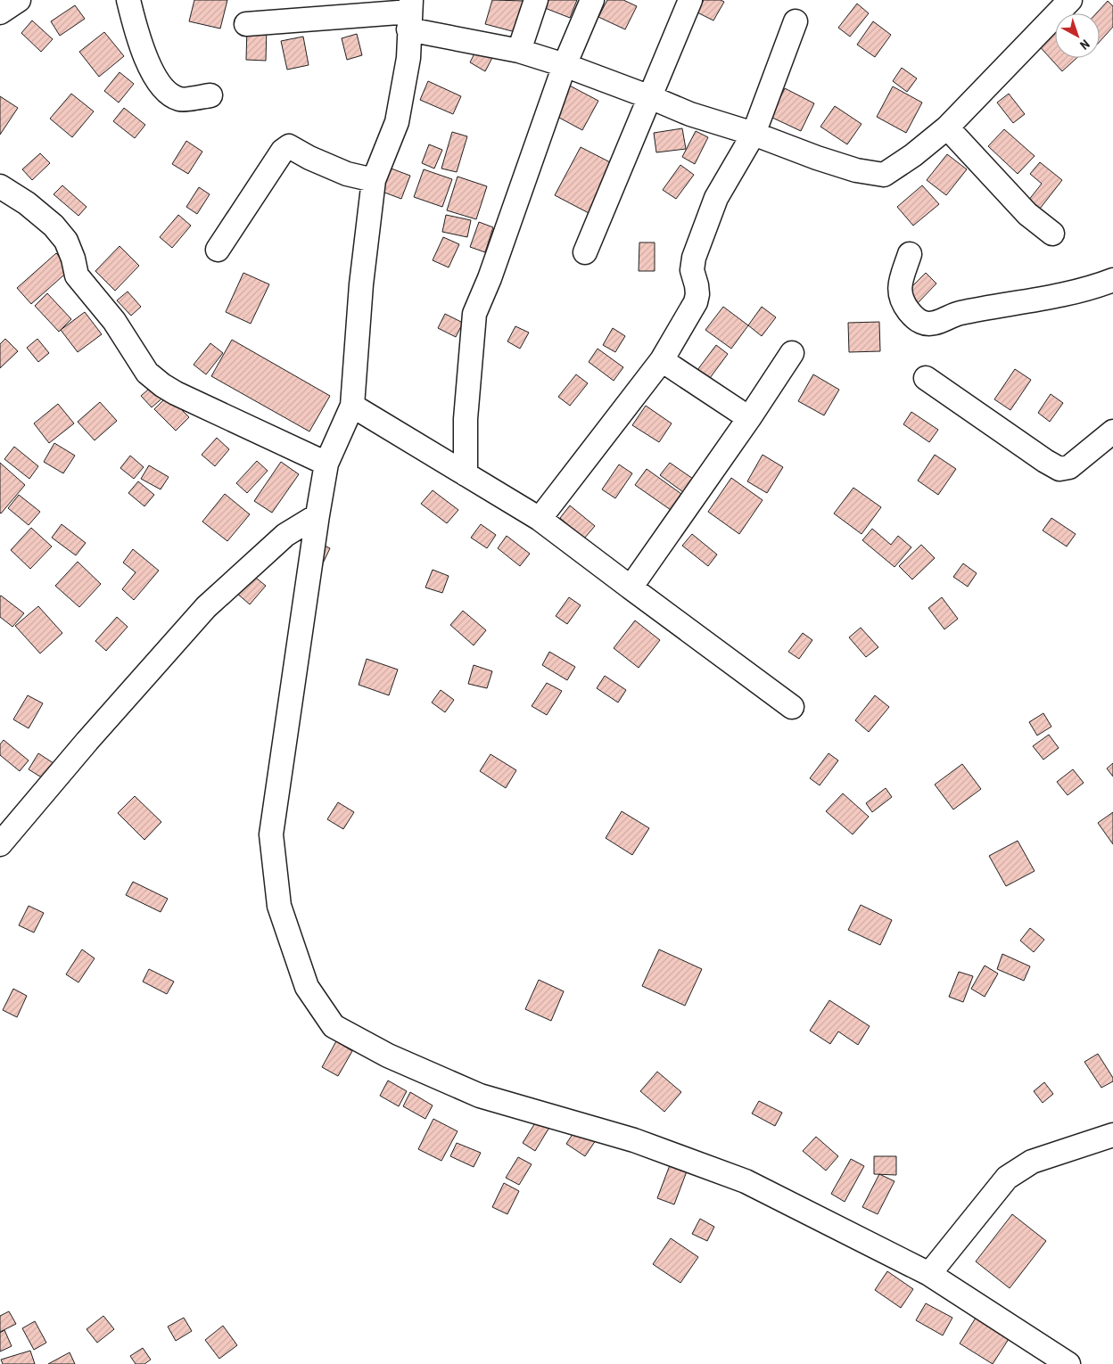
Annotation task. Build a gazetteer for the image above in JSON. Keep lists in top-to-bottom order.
{
  "north": "bottom right"
}
